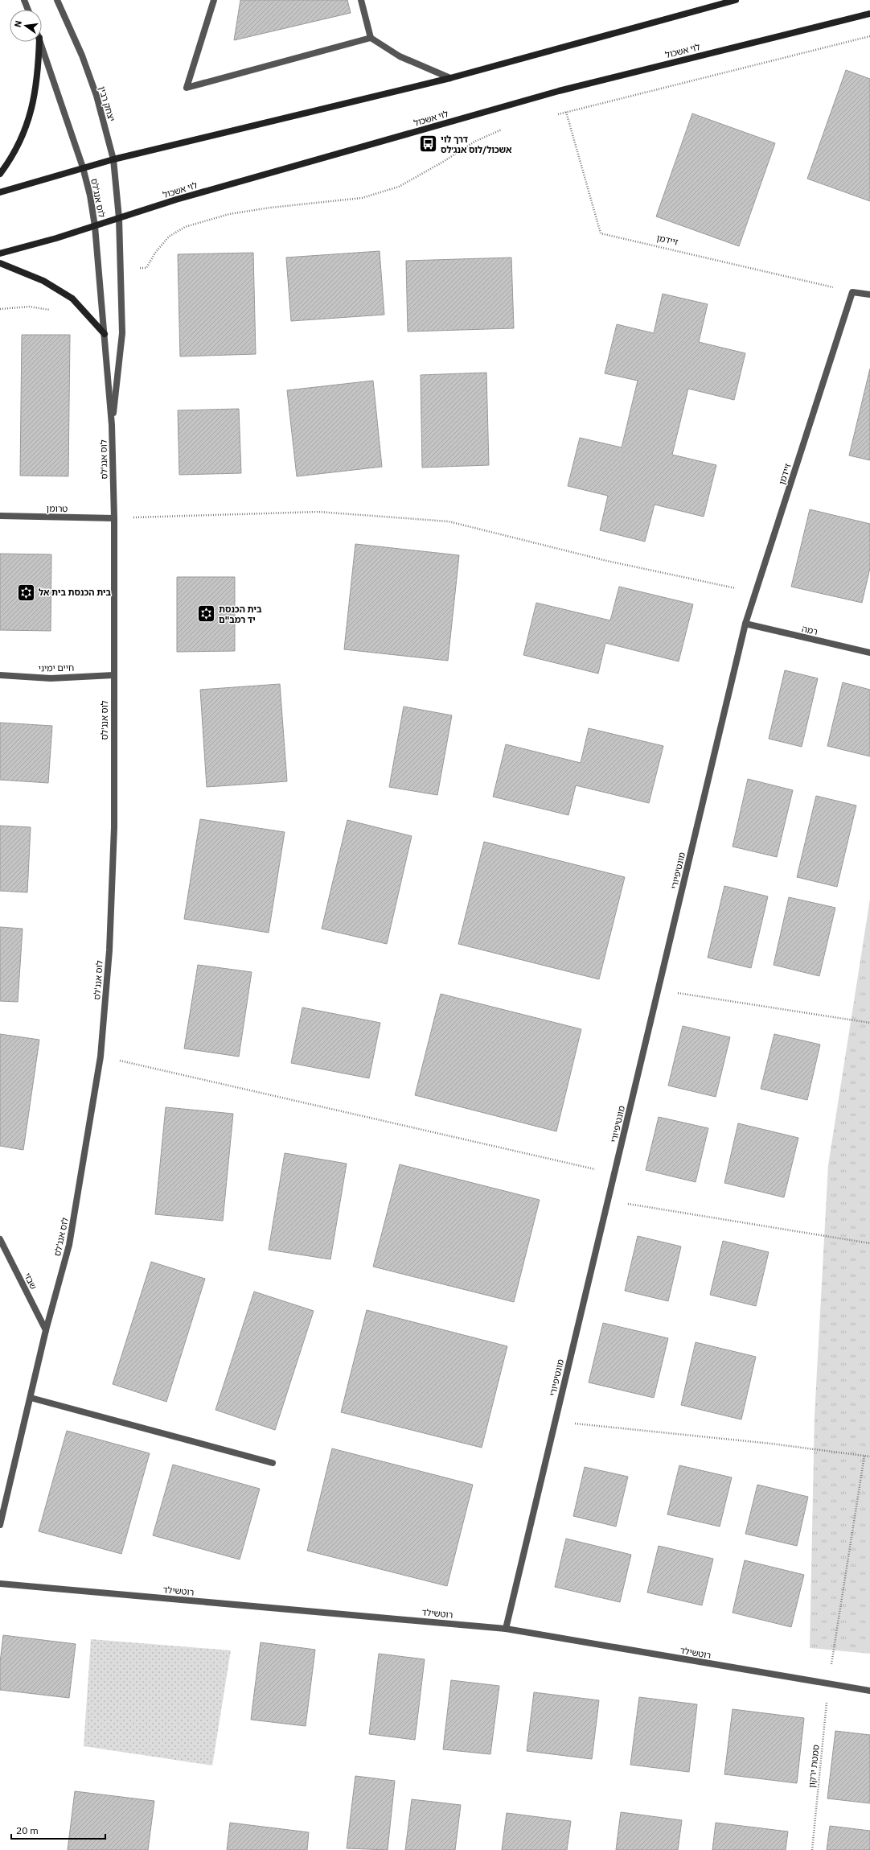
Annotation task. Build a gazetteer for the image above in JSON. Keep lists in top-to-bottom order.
{
  "streets": {
    "main road": ["לוי אשכול"],
    "street": [
      "יצחק רבין",
      "לוס אנג'לס",
      "זיידמן",
      "טרומן",
      "רמה",
      "חיים ימיני",
      "מונטיפיורי",
      "שבזי",
      "רוטשילד"
    ],
    "path": ["סמטת ירקון"]
  },
  "crossings": [
    ["לוי אשכול", "יצחק רבין"],
    ["לוי אשכול", "לוס אנג'לס"],
    ["יצחק רבין", "לוס אנג'לס"],
    ["לוס אנג'לס", "טרומן"],
    ["לוס אנג'לס", "חיים ימיני"],
    ["לוס אנג'לס", "שבזי"],
    ["זיידמן", "רמה"],
    ["זיידמן", "מונטיפיורי"],
    ["רמה", "מונטיפיורי"],
    ["מונטיפיורי", "רוטשילד"],
    ["רוטשילד", "סמטת ירקון"]
  ],
  "places": {
    "bus stop": ["דרך לוי אשכול/לוס אנג׳לס"],
    "synagogue": ["בית הכנסת בית אל", "בית הכנסת יד רמב\"ם"]
  },
  "scale_bar": "20 m",
  "north": "left"
}
